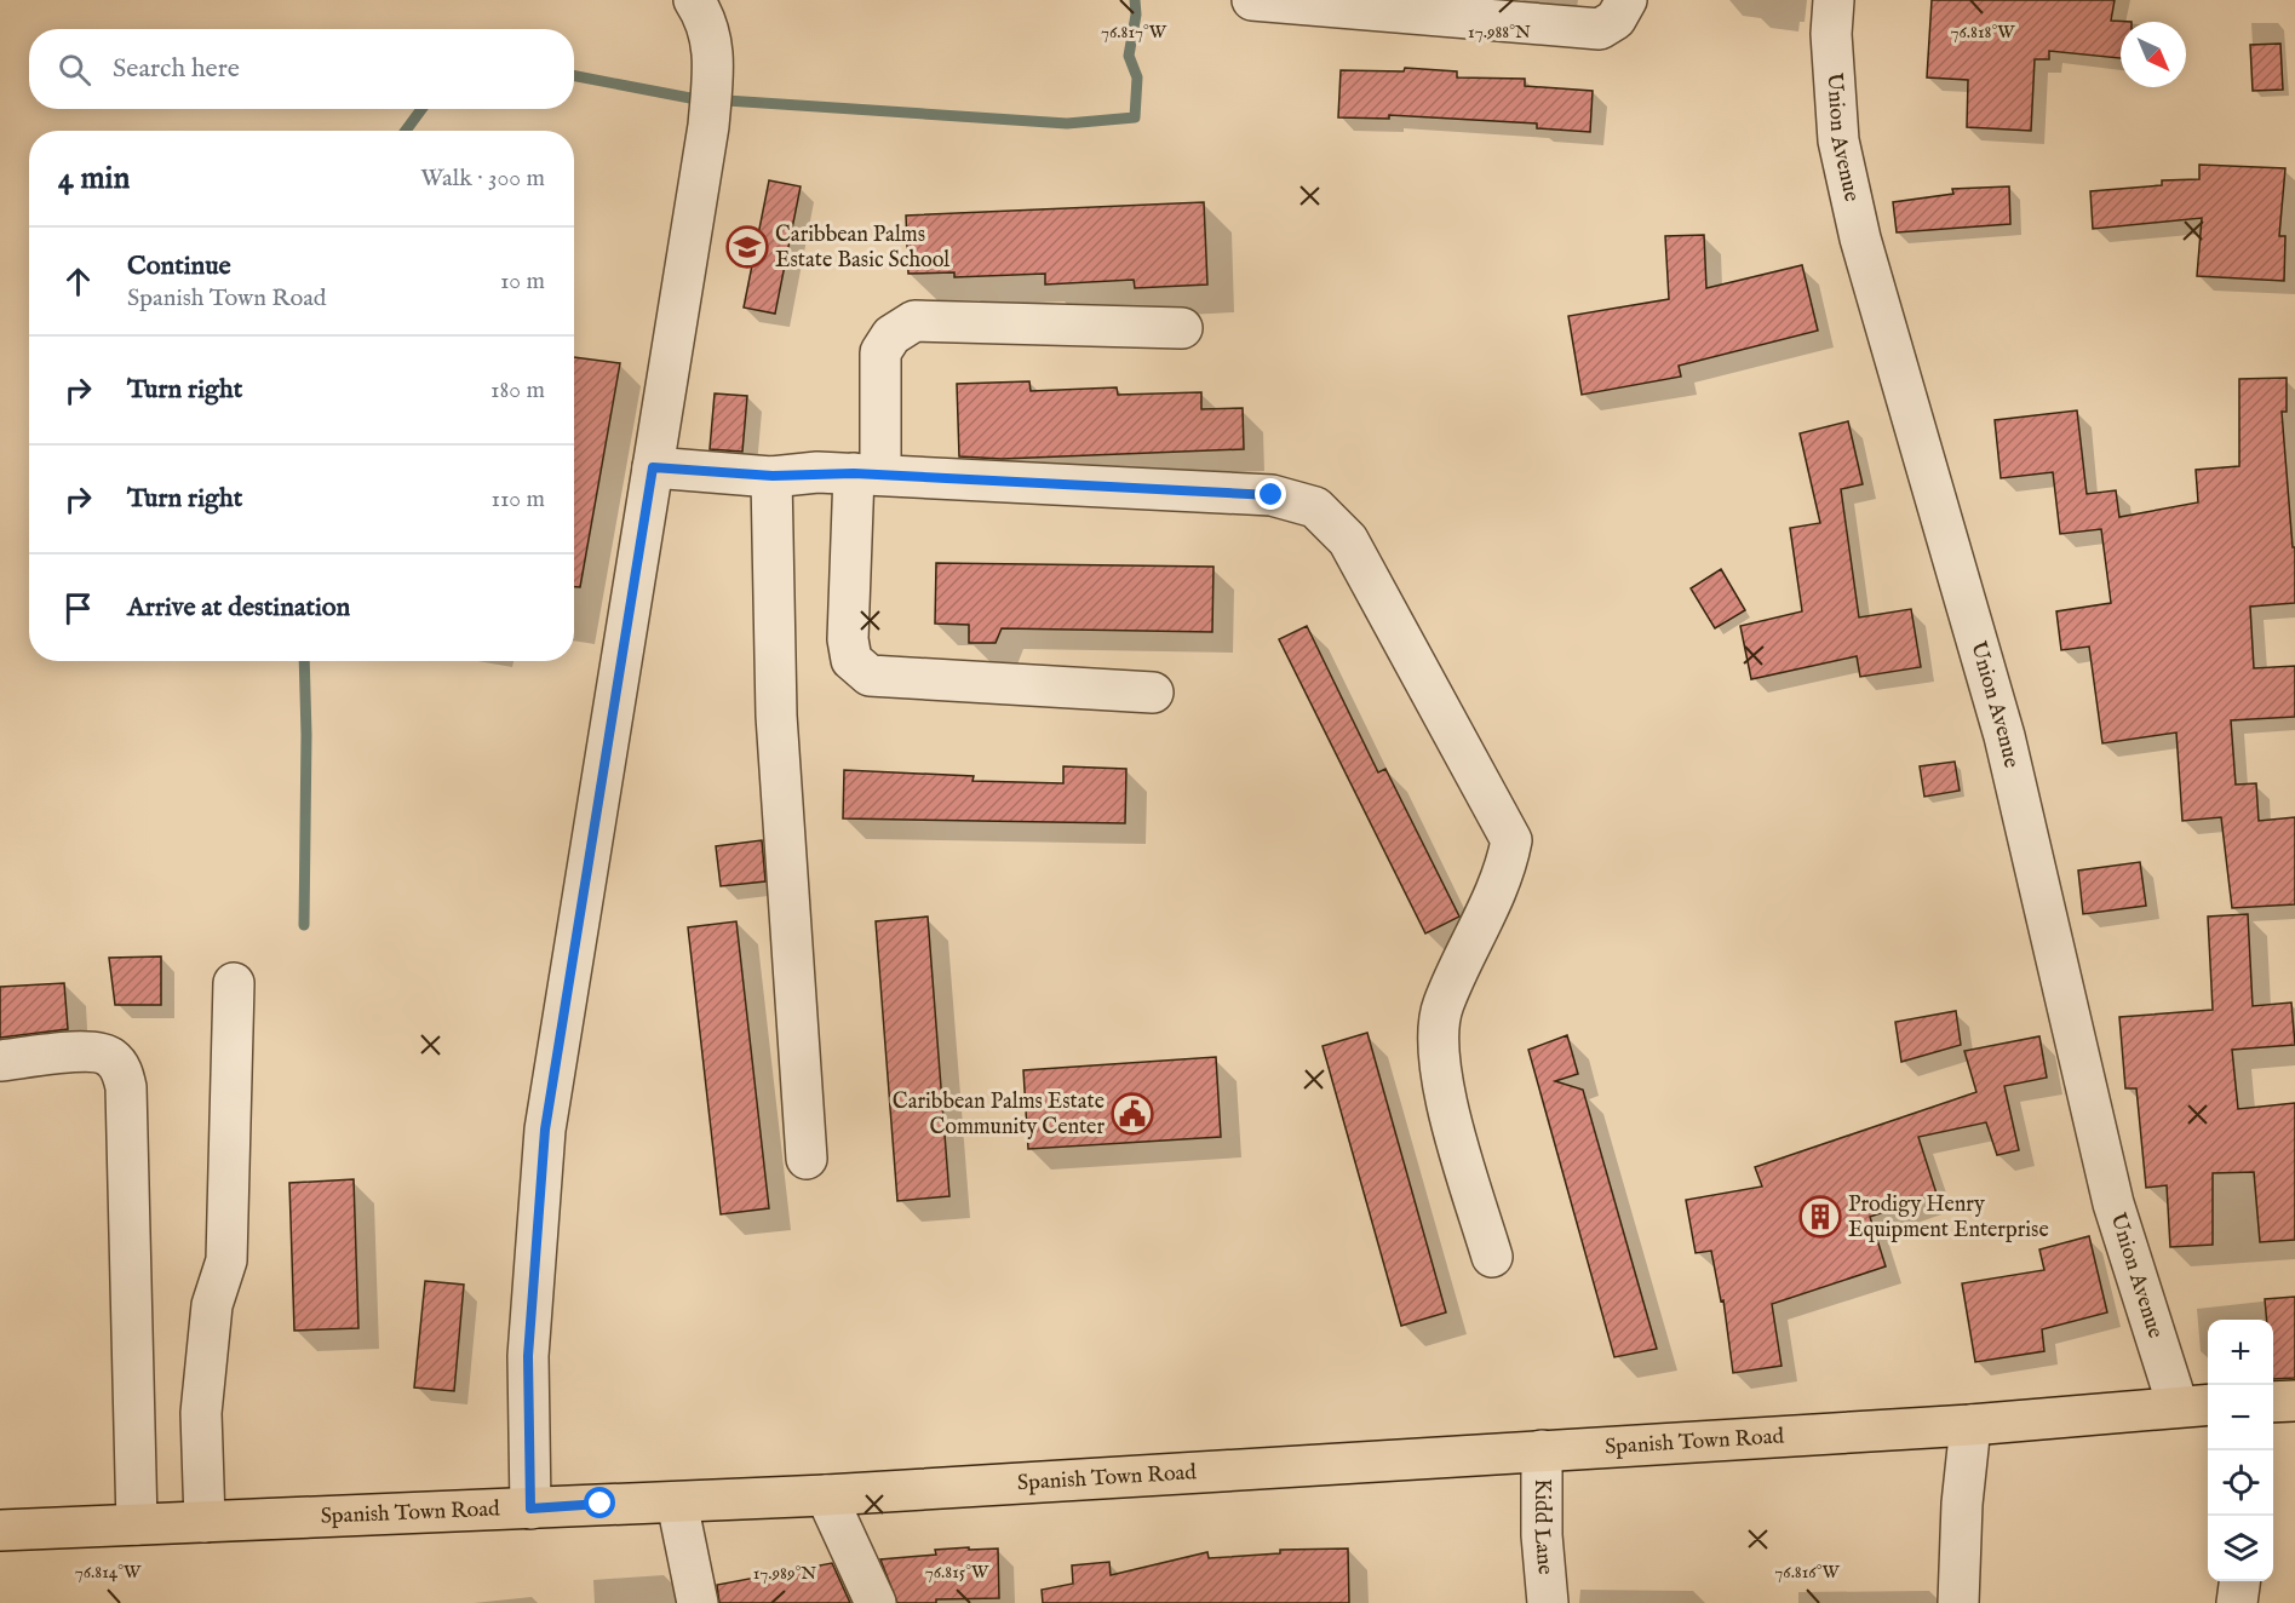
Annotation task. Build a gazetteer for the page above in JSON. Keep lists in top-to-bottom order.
{
  "streets": {
    "main road": ["Spanish Town Road"],
    "street": ["Union Avenue", "Kidd Lane"]
  },
  "crossings": [
    ["Union Avenue", "Spanish Town Road"],
    ["Spanish Town Road", "Kidd Lane"]
  ],
  "places": {
    "school or university": ["Caribbean Palms Estate Basic School"],
    "public building": ["Caribbean Palms Estate Community Center"],
    "building": ["Prodigy Henry Equipment Enterprise"]
  },
  "north": "bottom right",
  "page": {
    "search": "Search here",
    "heading": ["4 min", "Walk · 300 m"],
    "list": [
      ["Continue", "Spanish Town Road", "10 m"],
      ["Turn right", "180 m"],
      ["Turn right", "110 m"],
      "Arrive at destination"
    ],
    "map_buttons": ["+", "−"]
  },
  "coordinates": [
    "17.988°N",
    "76.817°W",
    "76.818°W",
    "76.814°W",
    "76.815°W",
    "76.816°W",
    "17.989°N"
  ]
}
